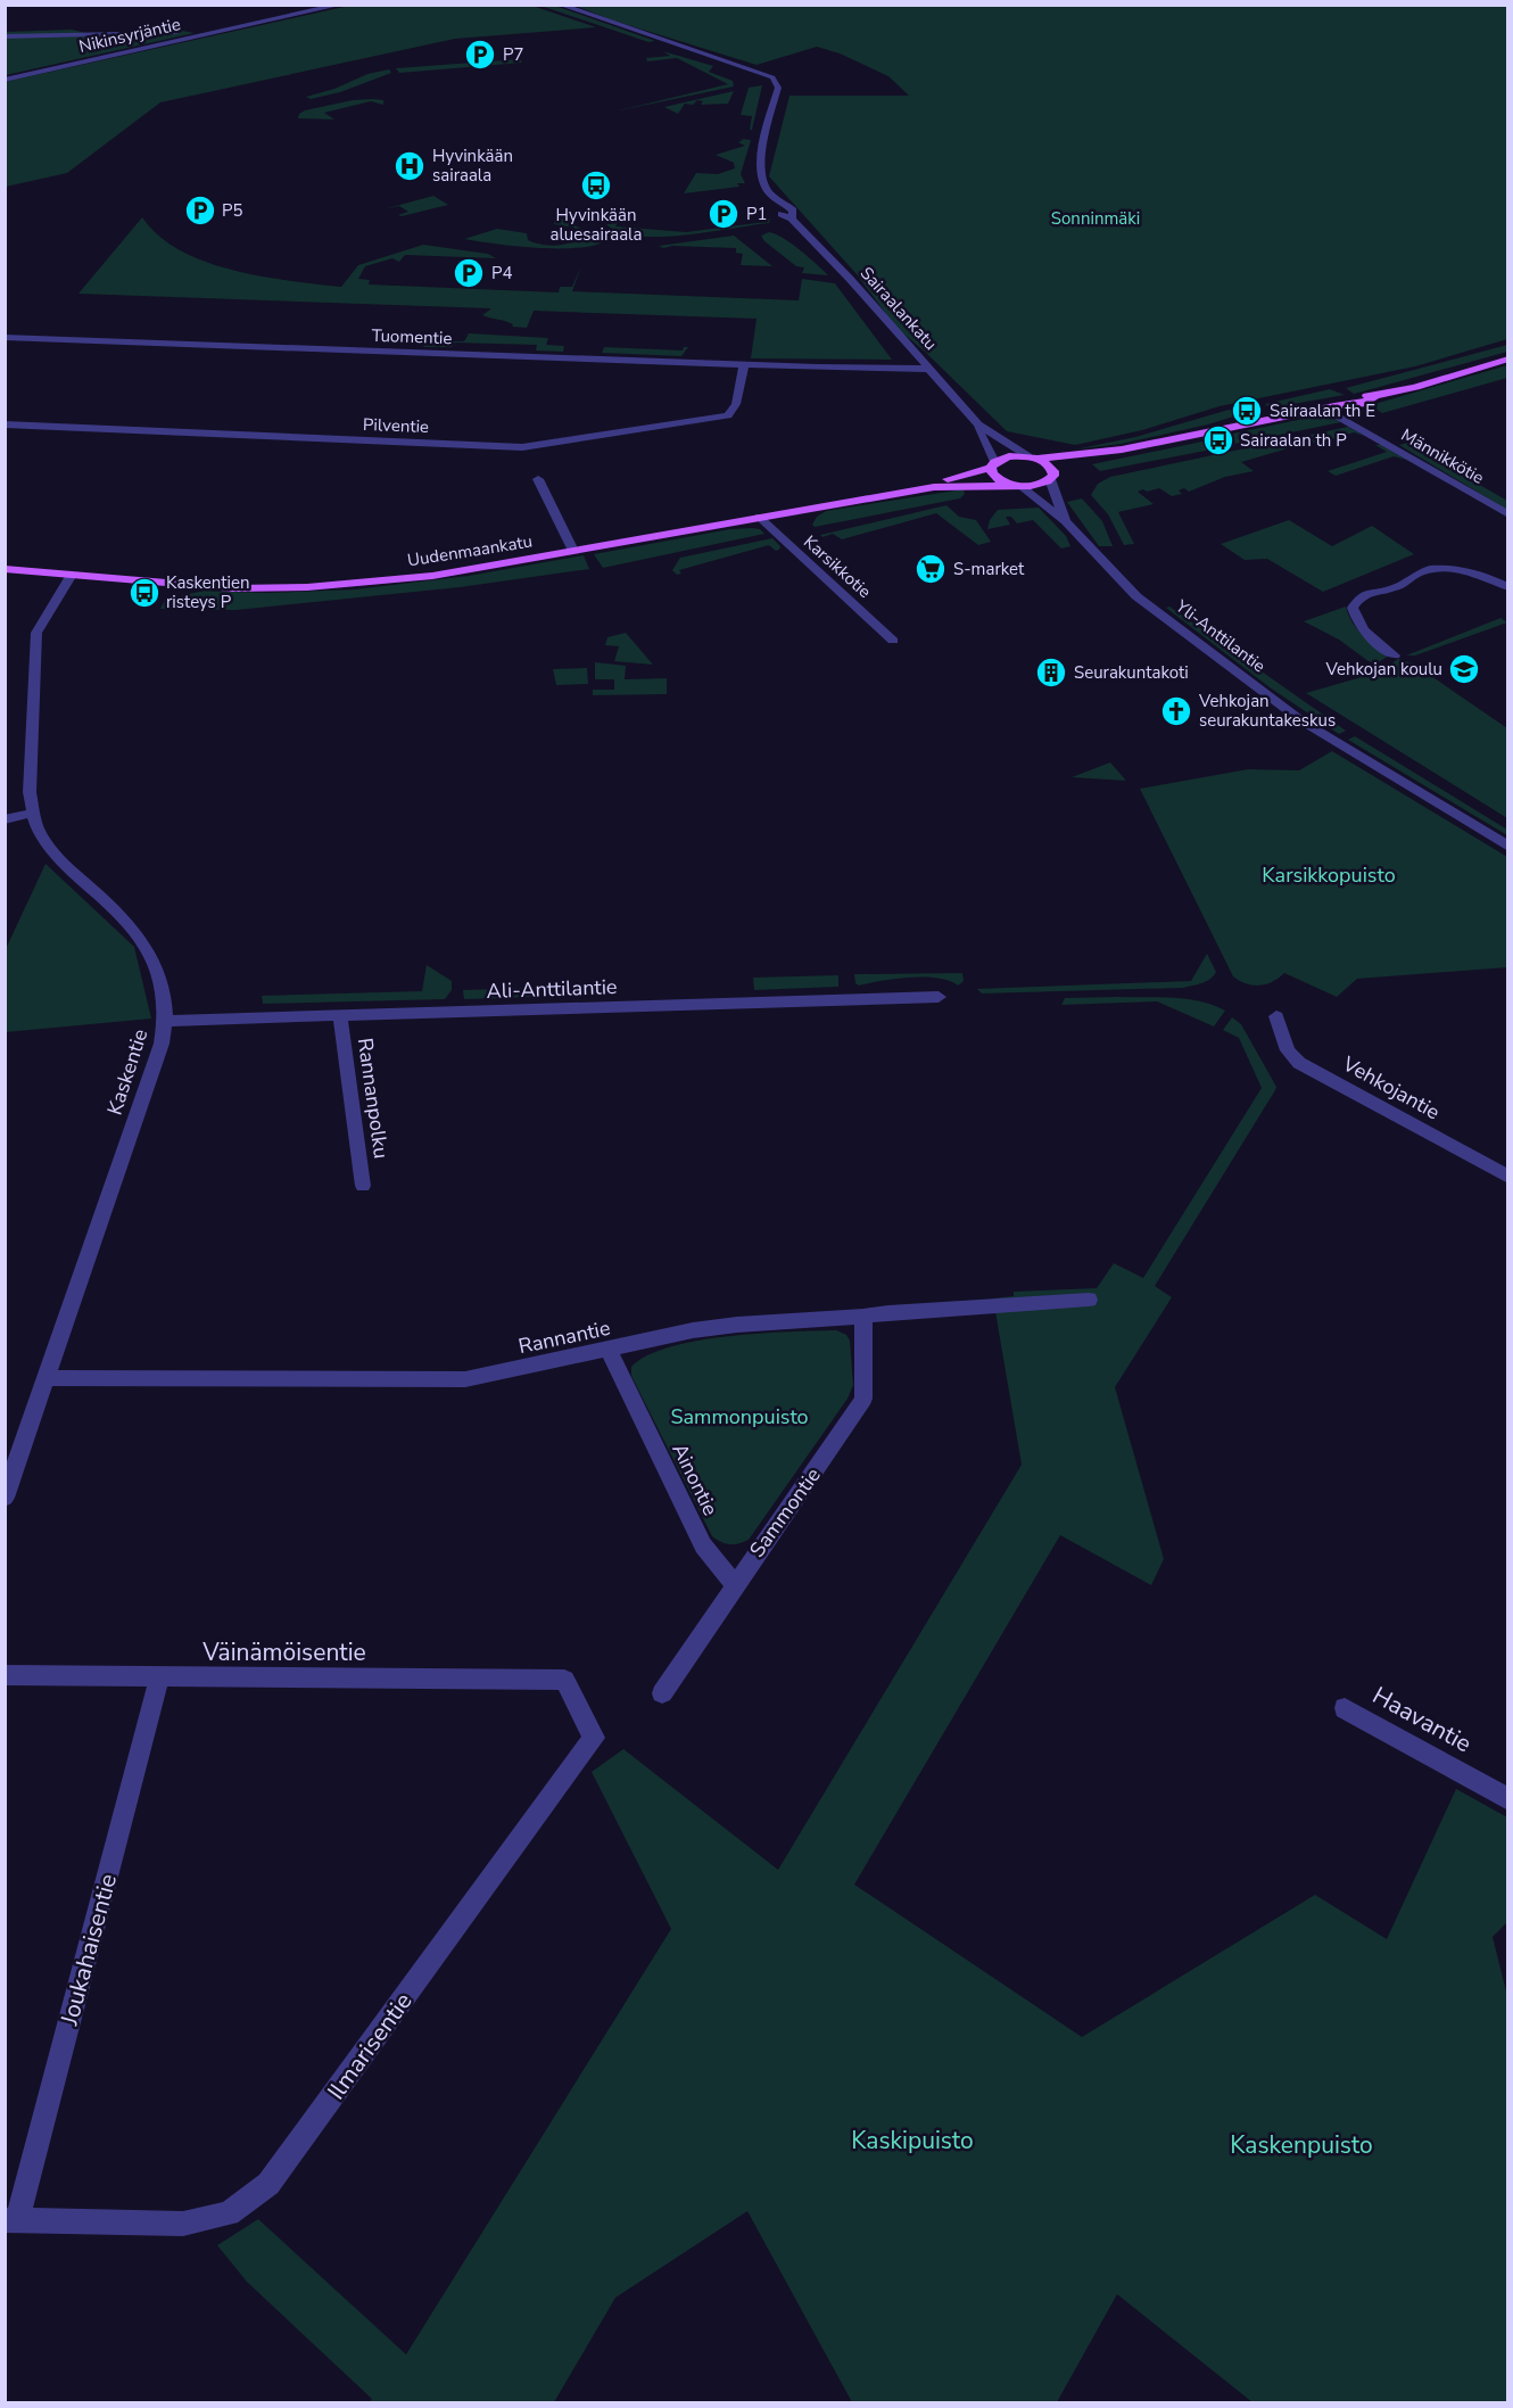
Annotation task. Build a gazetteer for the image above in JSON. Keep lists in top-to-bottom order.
{
  "streets": {
    "main road": ["Uudenmaankatu"],
    "street": [
      "Nikinsyrjäntie",
      "Sairaalankatu",
      "Tuomentie",
      "Pilventie",
      "Männikkötie",
      "Karsikkotie",
      "Yli-Anttilantie",
      "Ali-Anttilantie",
      "Kaskentie",
      "Vehkojantie",
      "Rannanpolku",
      "Rannantie",
      "Ainontie",
      "Sammontie",
      "Väinämöisentie",
      "Haavantie",
      "Joukahaisentie",
      "Ilmarisentie"
    ]
  },
  "crossings": [
    ["Sairaalankatu", "Tuomentie"],
    ["Sairaalankatu", "Uudenmaankatu"],
    ["Tuomentie", "Pilventie"],
    ["Uudenmaankatu", "Karsikkotie"],
    ["Uudenmaankatu", "Yli-Anttilantie"],
    ["Uudenmaankatu", "Kaskentie"],
    ["Ali-Anttilantie", "Kaskentie"],
    ["Ali-Anttilantie", "Rannanpolku"],
    ["Kaskentie", "Rannantie"],
    ["Rannantie", "Ainontie"],
    ["Rannantie", "Sammontie"],
    ["Ainontie", "Sammontie"],
    ["Väinämöisentie", "Joukahaisentie"],
    ["Väinämöisentie", "Ilmarisentie"],
    ["Joukahaisentie", "Ilmarisentie"]
  ],
  "parks": [
    "Sonninmäki",
    "Karsikkopuisto",
    "Sammonpuisto",
    "Kaskipuisto",
    "Kaskenpuisto"
  ],
  "places": {
    "parking": [
      "P7",
      "P5",
      "P1",
      "P4"
    ],
    "hospital": ["Hyvinkään sairaala"],
    "bus stop": [
      "Hyvinkään aluesairaala",
      "Sairaalan th E",
      "Sairaalan th P",
      "Kaskentien risteys P"
    ],
    "supermarket": ["S-market"],
    "school or university": ["Vehkojan koulu"],
    "building": ["Seurakuntakoti"],
    "church": ["Vehkojan seurakuntakeskus"]
  }
}
